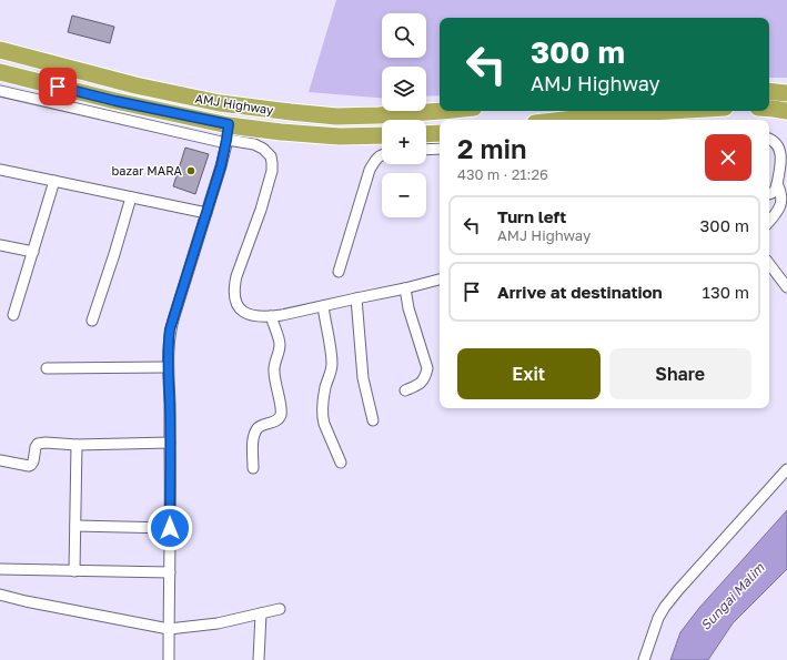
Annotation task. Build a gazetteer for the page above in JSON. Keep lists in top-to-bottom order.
{
  "streets": {
    "highway": ["AMJ Highway"]
  },
  "water": ["Sungai Malim"],
  "places": ["bazar MARA"],
  "page": {
    "map_buttons": ["+", "−"],
    "turn": ["300 m", "AMJ Highway"],
    "heading": ["2 min", "430 m · 21:26"],
    "list": [
      {
        "name": "Turn left",
        "note": "AMJ Highway",
        "value": "300 m"
      },
      {
        "name": "Arrive at destination",
        "value": "130 m"
      }
    ],
    "buttons": ["Exit", "Share"]
  }
}
